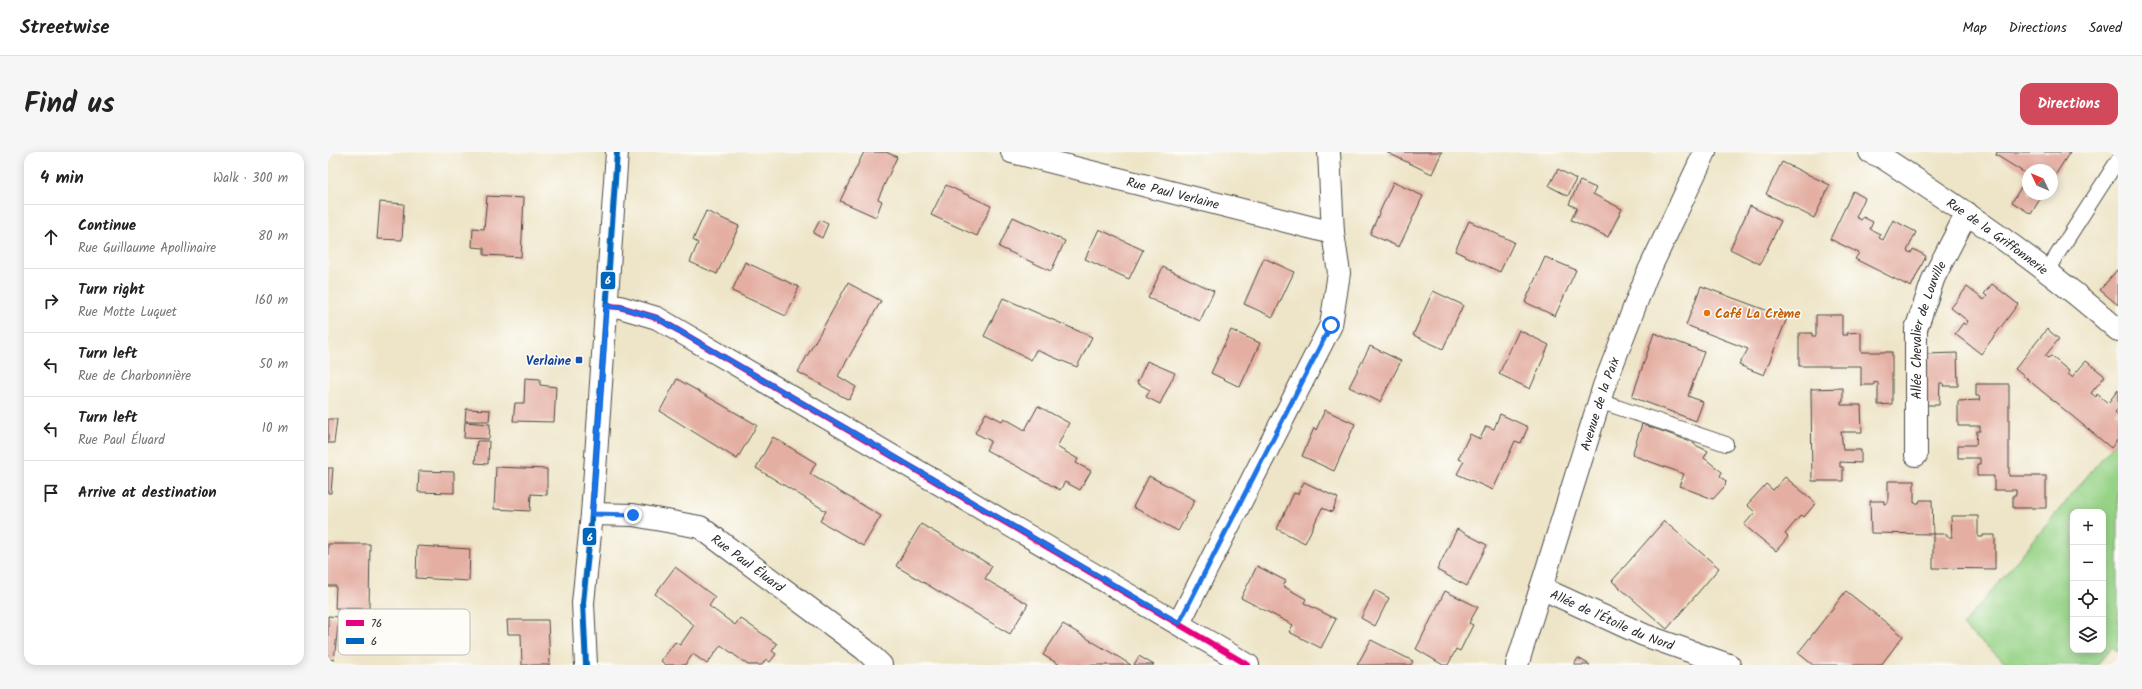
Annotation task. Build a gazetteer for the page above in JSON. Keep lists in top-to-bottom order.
{
  "streets": {
    "street": [
      "Rue Paul Verlaine",
      "Rue de la Griffonnerie",
      "Allée Chevalier de Louville",
      "Avenue de la Paix",
      "Rue Paul Éluard",
      "Allée de l'Étoile du Nord"
    ]
  },
  "crossings": [
    ["Rue de la Griffonnerie", "Allée Chevalier de Louville"],
    ["Avenue de la Paix", "Allée de l'Étoile du Nord"]
  ],
  "places": {
    "other": ["Café La Crème"],
    "transit": ["Verlaine"]
  },
  "lines": ["transit line 6", "transit line 76"],
  "legend": ["76", "6"],
  "north": "top left",
  "page": {
    "header": "Streetwise",
    "nav": ["Map", "Directions", "Saved"],
    "title": "Find us",
    "buttons": "Directions",
    "heading": ["4 min", "Walk · 300 m"],
    "list": [
      ["Continue", "Rue Guillaume Apollinaire", "80 m"],
      ["Turn right", "Rue Motte Luquet", "160 m"],
      ["Turn left", "Rue de Charbonnière", "50 m"],
      ["Turn left", "Rue Paul Éluard", "10 m"],
      "Arrive at destination"
    ],
    "map_buttons": ["+", "−"]
  }
}
